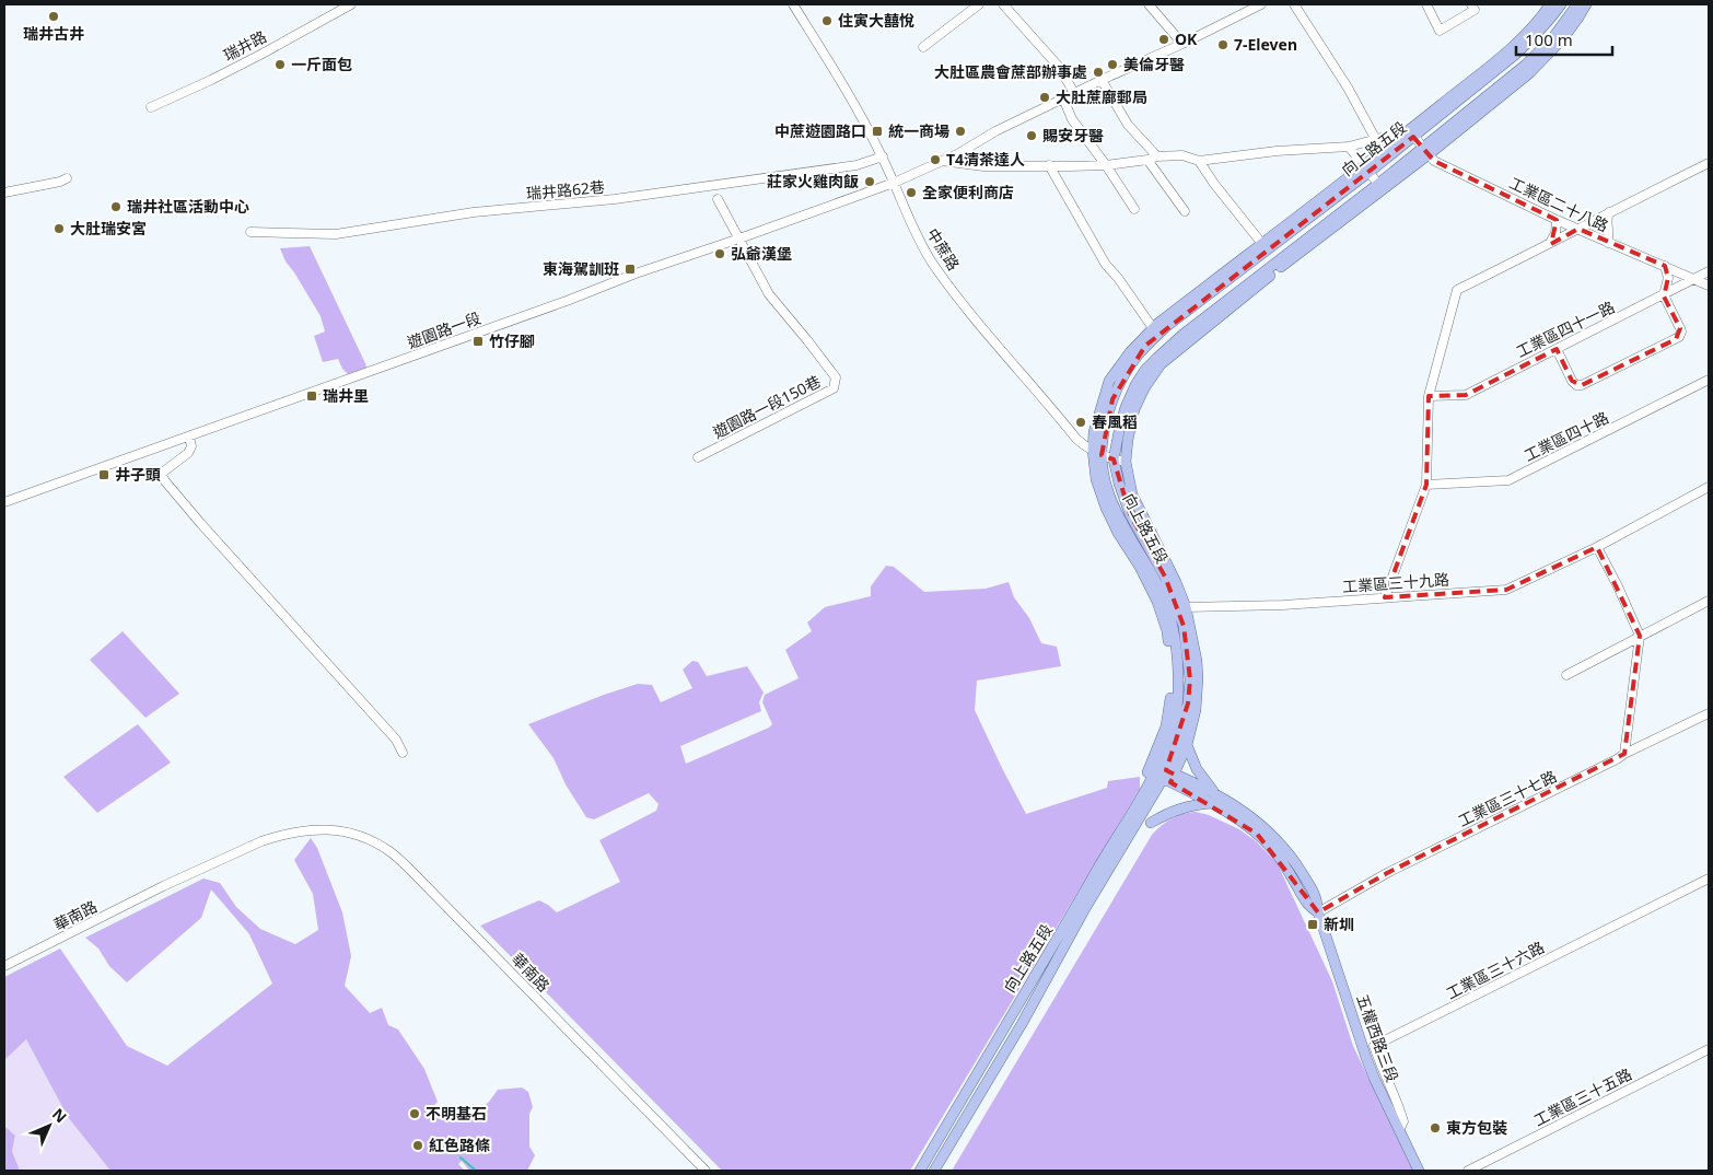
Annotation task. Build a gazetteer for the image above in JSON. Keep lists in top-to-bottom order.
{
  "streets": {
    "main road": ["向上路五段", "五權西路三段"],
    "street": [
      "瑞井路",
      "瑞井路62巷",
      "工業區二十八路",
      "中蔗路",
      "工業區四十一路",
      "遊園路一段",
      "遊園路一段150巷",
      "工業區四十路",
      "工業區三十九路",
      "工業區三十七路",
      "華南路",
      "工業區三十六路",
      "工業區三十五路"
    ]
  },
  "crossings": [
    ["向上路五段", "工業區二十八路"],
    ["向上路五段", "中蔗路"],
    ["向上路五段", "工業區三十九路"],
    ["向上路五段", "五權西路三段"],
    ["瑞井路62巷", "中蔗路"],
    ["工業區二十八路", "工業區四十一路"],
    ["中蔗路", "遊園路一段"],
    ["遊園路一段", "遊園路一段150巷"],
    ["工業區三十七路", "五權西路三段"],
    ["工業區三十六路", "五權西路三段"]
  ],
  "places": {
    "other": [
      "瑞井古井",
      "住寅大囍悅",
      "OK",
      "7-Eleven",
      "一斤面包",
      "美倫牙醫",
      "大肚區農會蔗部辦事處",
      "大肚蔗廍郵局",
      "統一商場",
      "賜安牙醫",
      "T4清茶達人",
      "莊家火雞肉飯",
      "全家便利商店",
      "瑞井社區活動中心",
      "大肚瑞安宮",
      "弘爺漢堡",
      "春風稻",
      "不明基石",
      "東方包裝",
      "紅色路條"
    ],
    "transit": [
      "中蔗遊園路口",
      "東海駕訓班",
      "竹仔腳",
      "瑞井里",
      "井子頭",
      "新圳"
    ]
  },
  "scale_bar": "100 m",
  "north": "top right"
}
